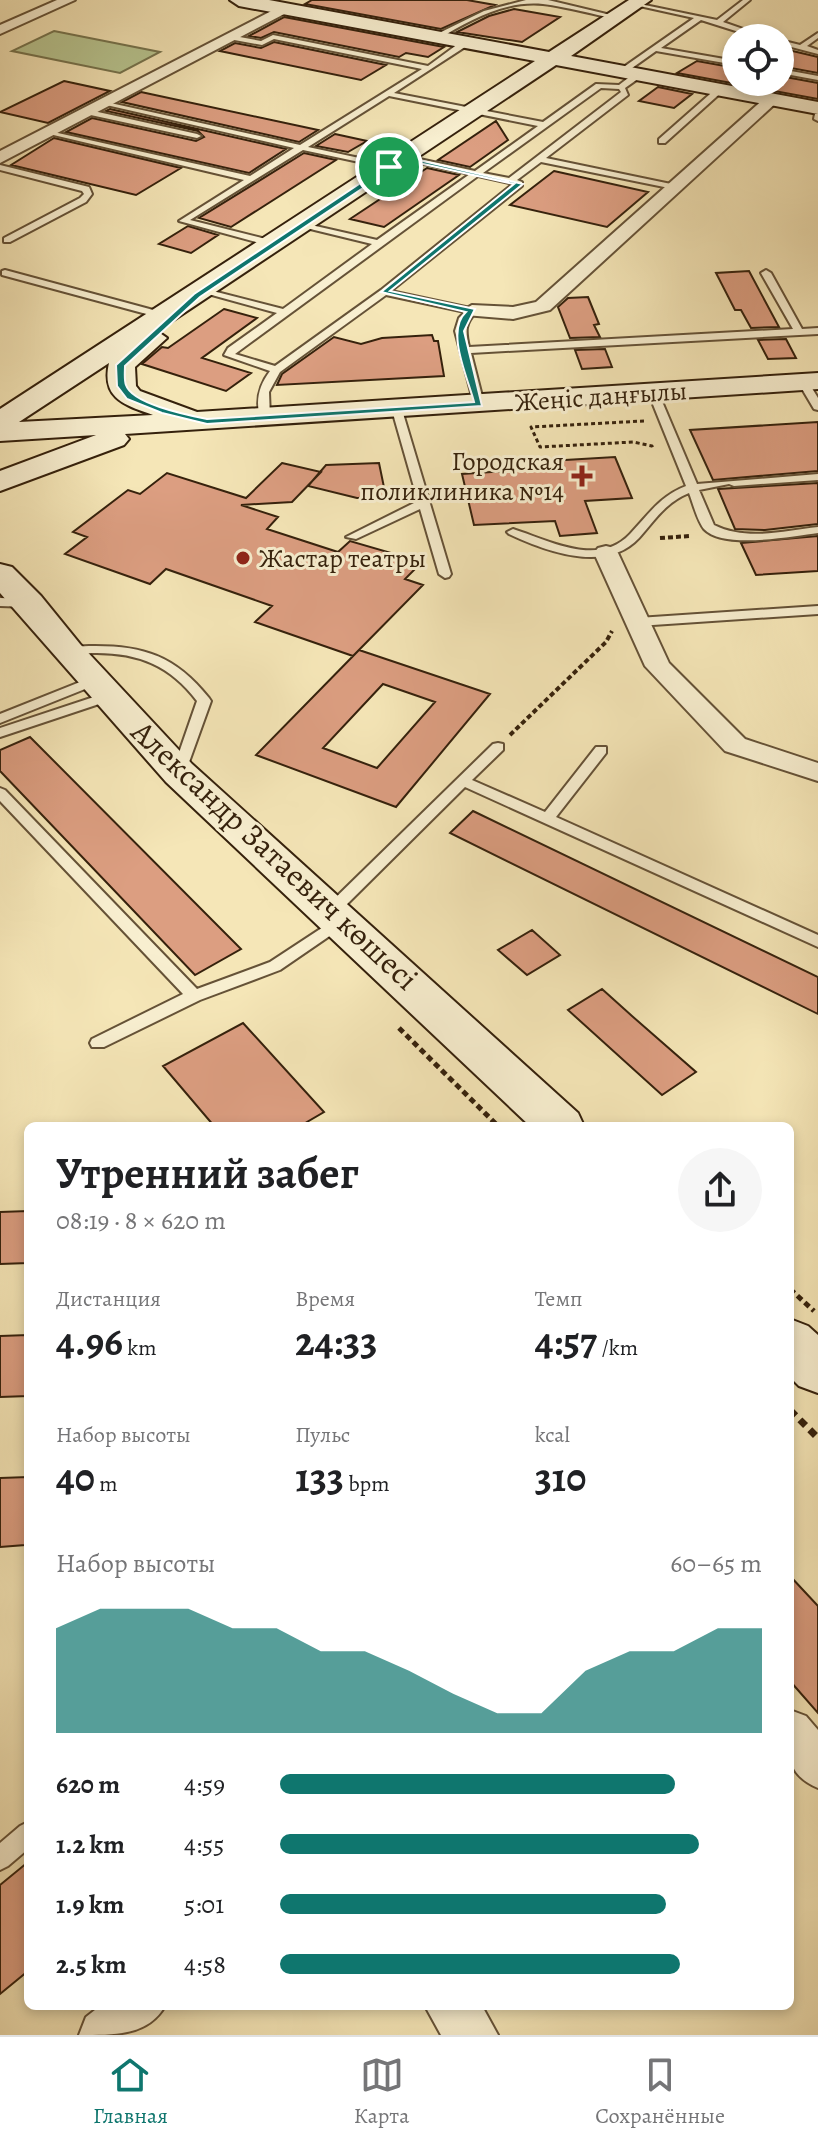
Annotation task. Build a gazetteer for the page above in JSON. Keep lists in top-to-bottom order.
{
  "streets": {
    "main road": ["Жеңіс даңғылы", "Александр Затаевич көшесі"]
  },
  "places": {
    "health": ["Городская поликлиника №14"],
    "other": ["Жастар театры"]
  },
  "page": {
    "heading": ["Утренний забег", "08:19 · 8 × 620 m"],
    "stats": [
      ["Дистанция", "4.96 km"],
      ["Время", "24:33"],
      ["Темп", "4:57 /km"],
      ["Набор высоты", "40 m"],
      ["Пульс", "133 bpm"],
      ["kcal", "310"]
    ],
    "chart": ["Набор высоты", "60–65 m"],
    "list": [
      {
        "name": "620 m",
        "note": "4:59"
      },
      {
        "name": "1.2 km",
        "note": "4:55"
      },
      {
        "name": "1.9 km",
        "note": "5:01"
      },
      {
        "name": "2.5 km",
        "note": "4:58"
      }
    ],
    "tabs": ["Главная", "Карта", "Сохранённые"]
  }
}
